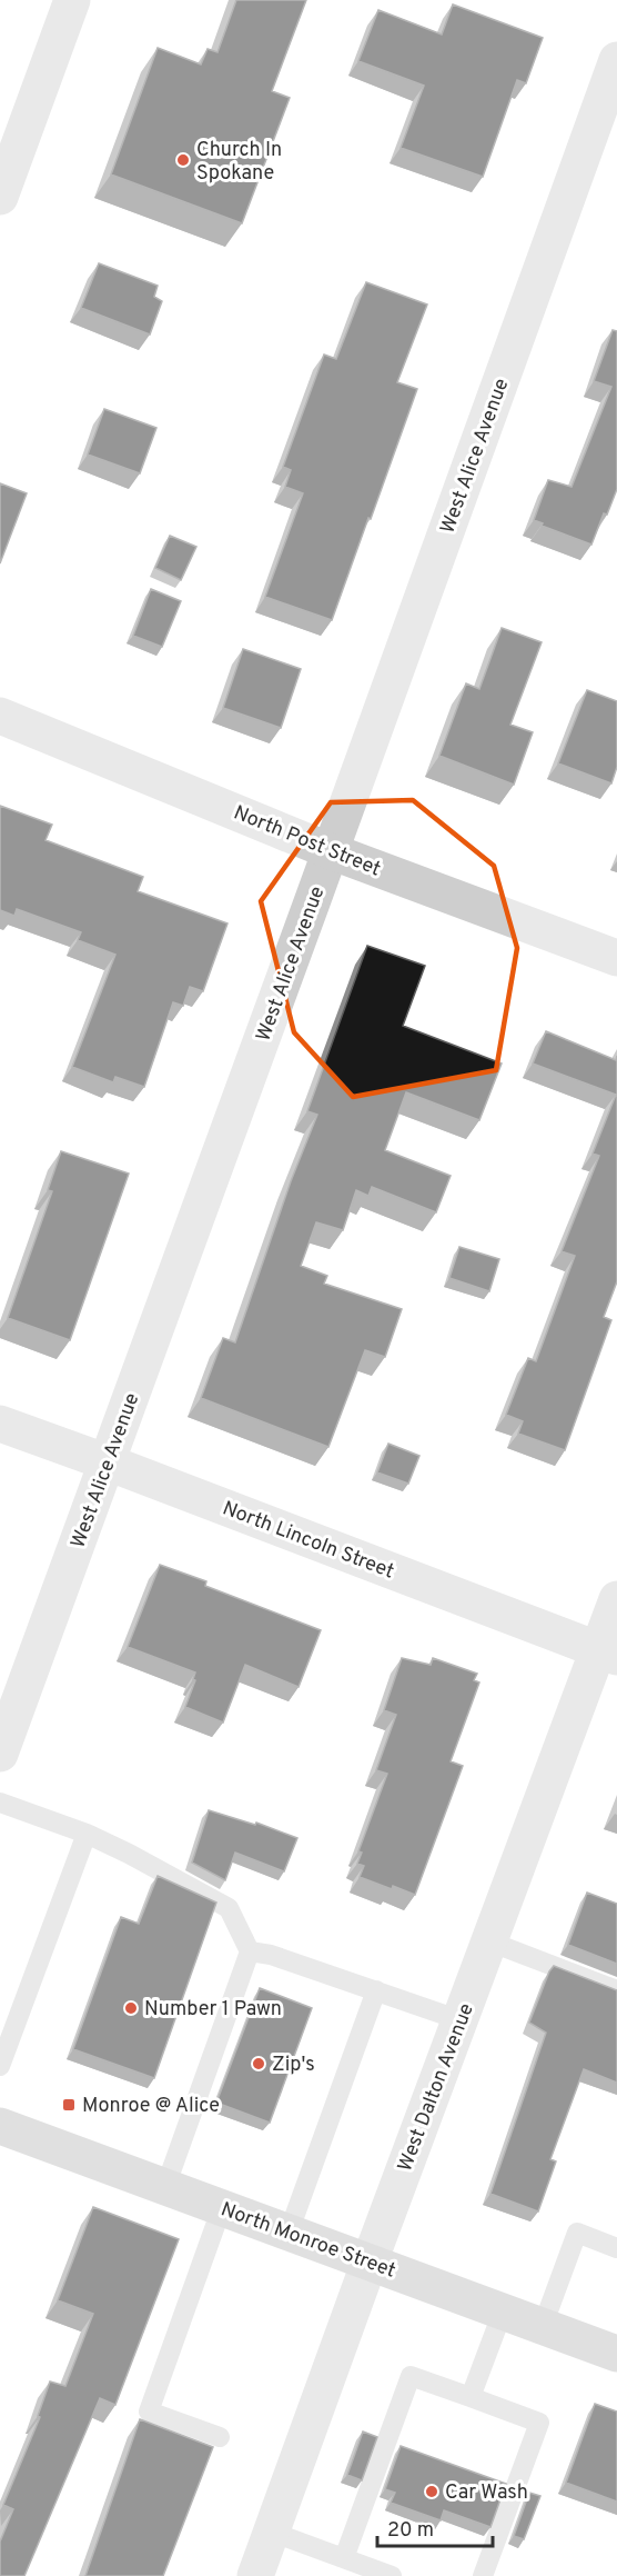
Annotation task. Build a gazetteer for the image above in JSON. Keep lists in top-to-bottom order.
{
  "streets": {
    "main road": ["North Monroe Street"],
    "street": [
      "West Alice Avenue",
      "North Post Street",
      "North Lincoln Street",
      "West Dalton Avenue"
    ]
  },
  "crossings": [
    ["West Alice Avenue", "North Post Street"],
    ["West Alice Avenue", "North Lincoln Street"],
    ["North Lincoln Street", "West Dalton Avenue"],
    ["West Dalton Avenue", "North Monroe Street"]
  ],
  "places": {
    "other": [
      "Church In Spokane",
      "Number 1 Pawn",
      "Zip's",
      "Car Wash"
    ],
    "transit": ["Monroe @ Alice"]
  },
  "scale_bar": "20 m"
}
